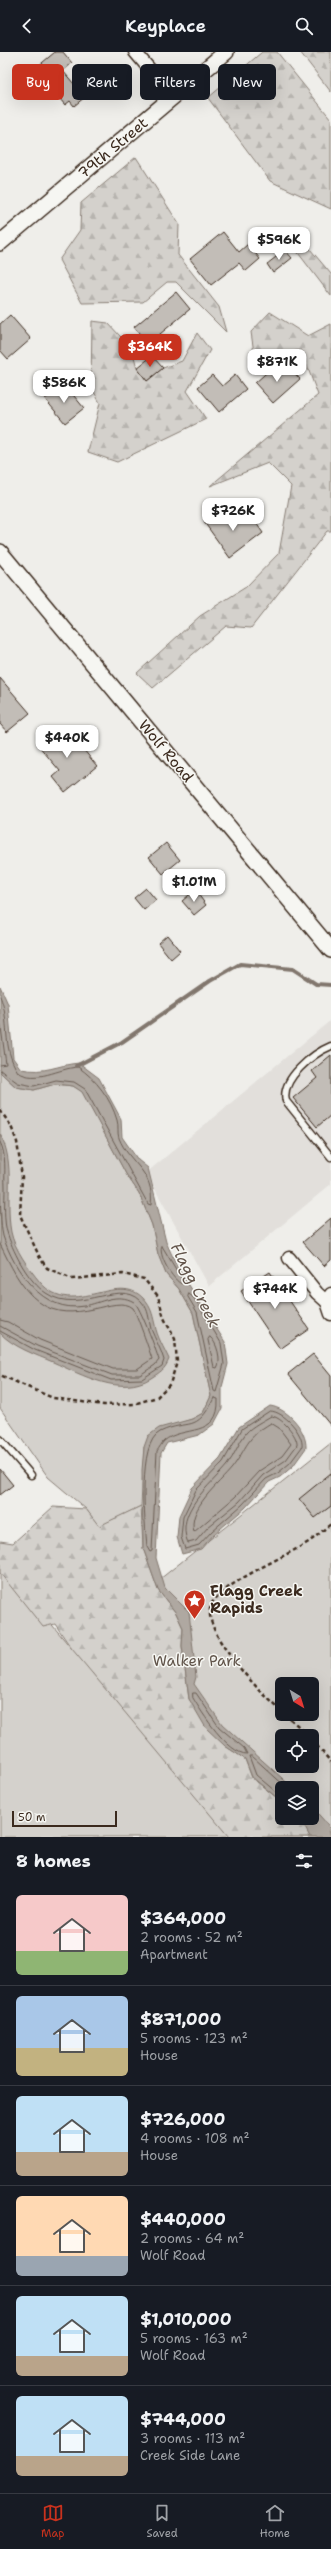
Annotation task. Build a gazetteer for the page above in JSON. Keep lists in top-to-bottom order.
{
  "streets": {
    "street": ["79th Street", "Wolf Road"]
  },
  "water": ["Flagg Creek"],
  "parks": ["Walker Park"],
  "places": {
    "place": ["Flagg Creek Rapids"]
  },
  "scale_bar": "50 m",
  "north": "bottom right",
  "page": {
    "header": "Keyplace",
    "chip": [
      "Buy",
      "Rent",
      "Filters",
      "New"
    ],
    "price": [
      "$596K",
      "$364K",
      "$871K",
      "$586K",
      "$726K",
      "$440K",
      "$1.01M",
      "$744K"
    ],
    "scale": "50 m",
    "heading": "8 homes",
    "list": [
      {
        "name": "$364,000",
        "note": "2 rooms · 52 m² · Apartment"
      },
      {
        "name": "$871,000",
        "note": "5 rooms · 123 m² · House"
      },
      {
        "name": "$726,000",
        "note": "4 rooms · 108 m² · House"
      },
      {
        "name": "$440,000",
        "note": "2 rooms · 64 m² · Wolf Road"
      },
      {
        "name": "$1,010,000",
        "note": "5 rooms · 163 m² · Wolf Road"
      },
      {
        "name": "$744,000",
        "note": "3 rooms · 113 m² · Creek Side Lane"
      }
    ],
    "tabs": ["Map", "Saved", "Home"]
  }
}
